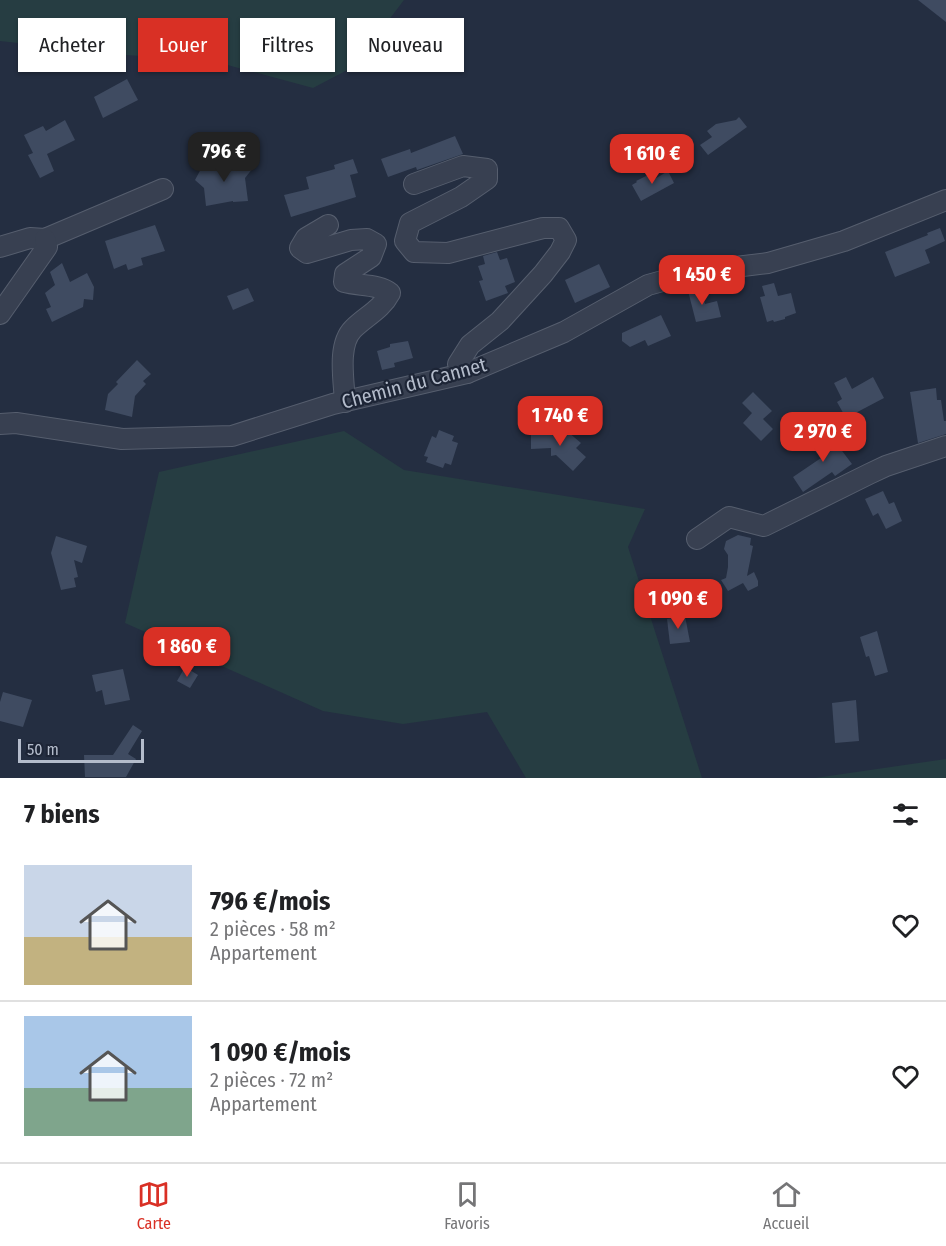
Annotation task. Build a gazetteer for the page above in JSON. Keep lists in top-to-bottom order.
{
  "streets": {
    "street": ["Chemin du Cannet"]
  },
  "scale_bar": "50 m",
  "page": {
    "chip": [
      "Acheter",
      "Louer",
      "Filtres",
      "Nouveau"
    ],
    "price": [
      "796 €",
      "1 610 €",
      "1 450 €",
      "1 740 €",
      "2 970 €",
      "1 090 €",
      "1 860 €"
    ],
    "scale": "50 m",
    "heading": "7 biens",
    "list": [
      {
        "name": "796 €/mois",
        "note": "2 pièces · 58 m² · Appartement"
      },
      {
        "name": "1 090 €/mois",
        "note": "2 pièces · 72 m² · Appartement"
      }
    ],
    "tabs": ["Carte", "Favoris", "Accueil"]
  }
}
